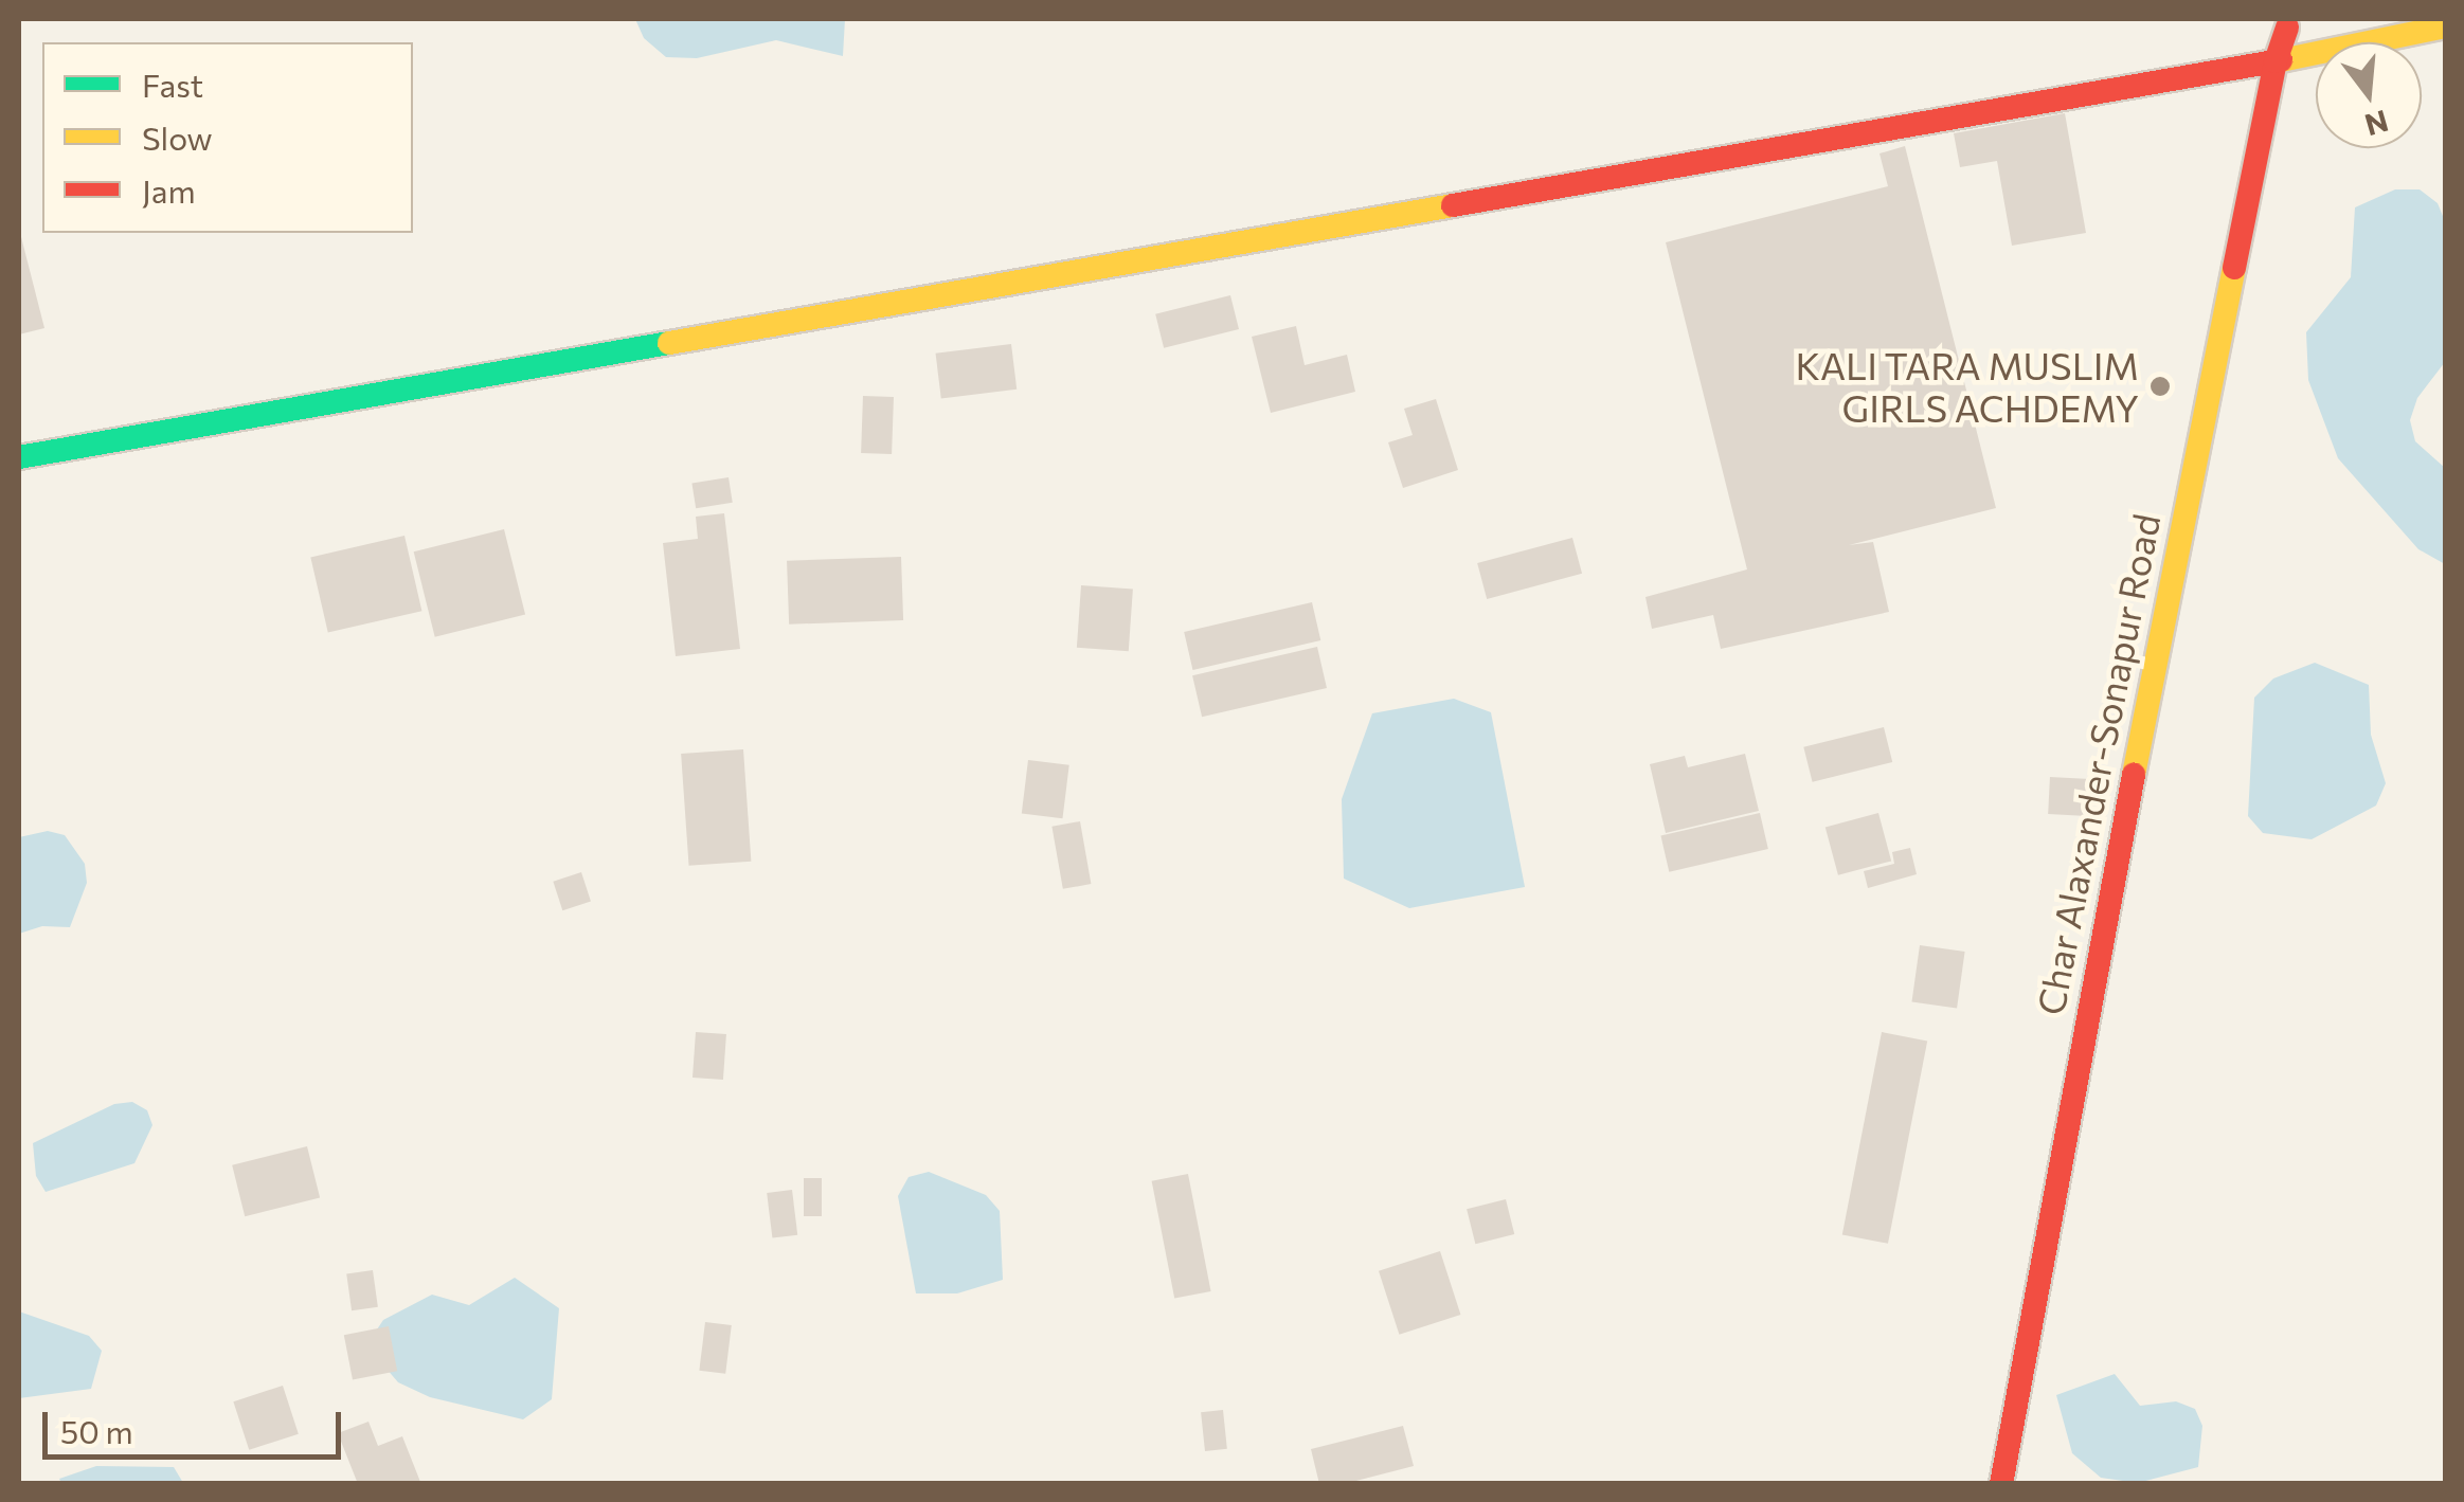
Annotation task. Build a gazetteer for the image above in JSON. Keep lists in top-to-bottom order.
{
  "streets": {
    "street": ["Char Alaxander-Sonapur Road"]
  },
  "places": ["KALI TARA MUSLIM GIRLS ACHDEMY"],
  "legend": ["Fast", "Slow", "Jam"],
  "scale_bar": "50 m",
  "north": "bottom"
}
